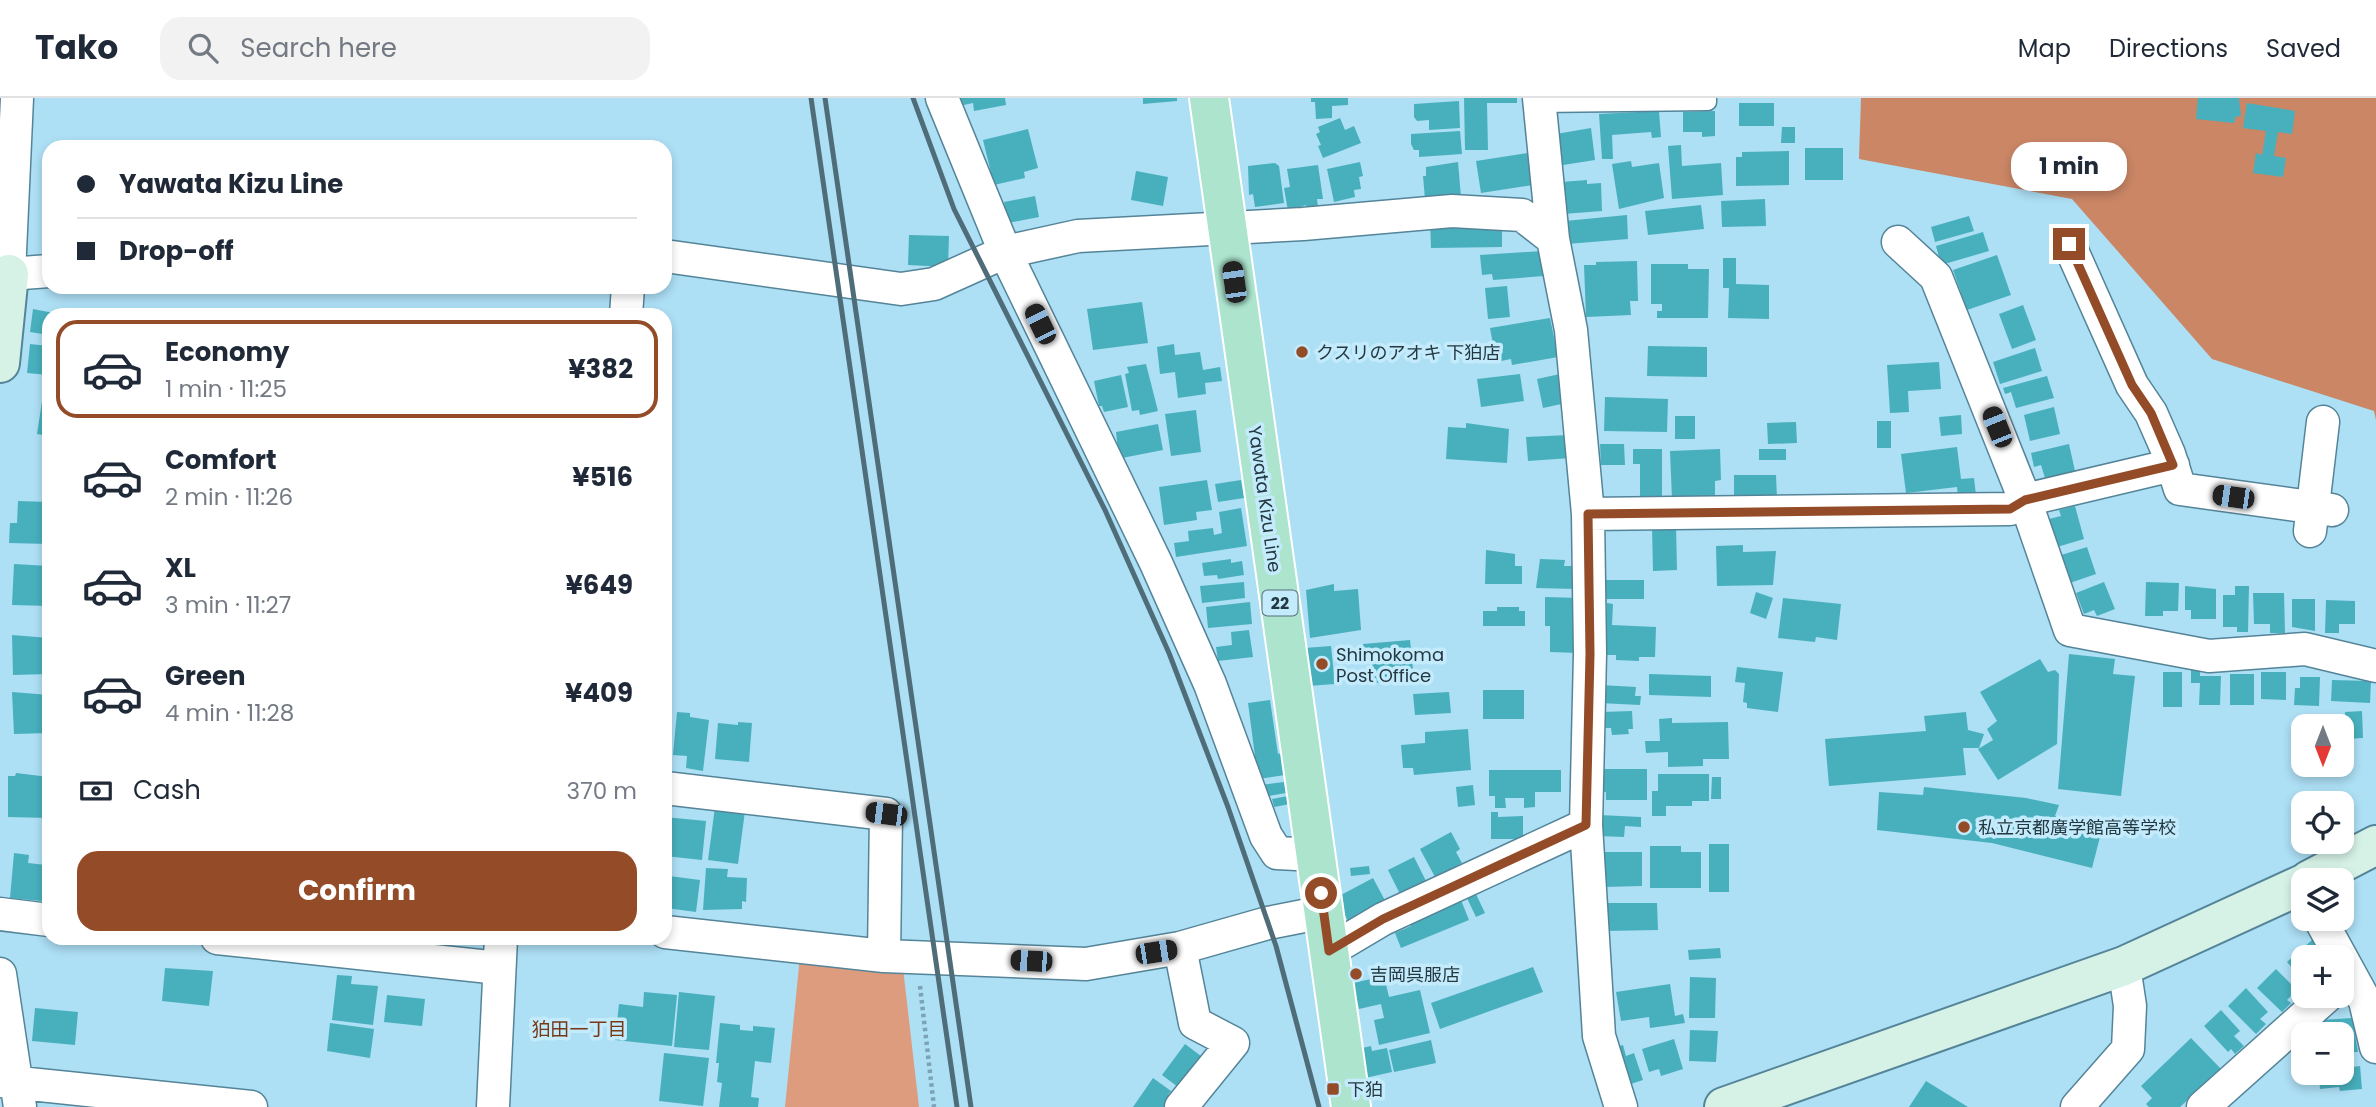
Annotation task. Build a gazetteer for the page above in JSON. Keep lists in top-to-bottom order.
{
  "streets": {
    "main road": ["Yawata Kizu Line", "22"]
  },
  "districts": ["狛田一丁目"],
  "places": {
    "other": [
      "クスリのアオキ 下狛店",
      "Shimokoma Post Office",
      "私立京都廣学館高等学校",
      "吉岡呉服店"
    ],
    "transit": ["下狛"]
  },
  "north": "bottom",
  "page": {
    "header": "Tako",
    "search": "Search here",
    "nav": ["Map", "Directions", "Saved"],
    "banner": ["Yawata Kizu Line", "Drop-off"],
    "bubble": "1 min",
    "list": [
      {
        "name": "Economy",
        "note": "1 min · 11:25",
        "value": "¥382"
      },
      {
        "name": "Comfort",
        "note": "2 min · 11:26",
        "value": "¥516"
      },
      {
        "name": "XL",
        "note": "3 min · 11:27",
        "value": "¥649"
      },
      {
        "name": "Green",
        "note": "4 min · 11:28",
        "value": "¥409"
      }
    ],
    "map_buttons": ["+", "−"],
    "pay": ["Cash", "370 m"],
    "buttons": "Confirm"
  }
}
